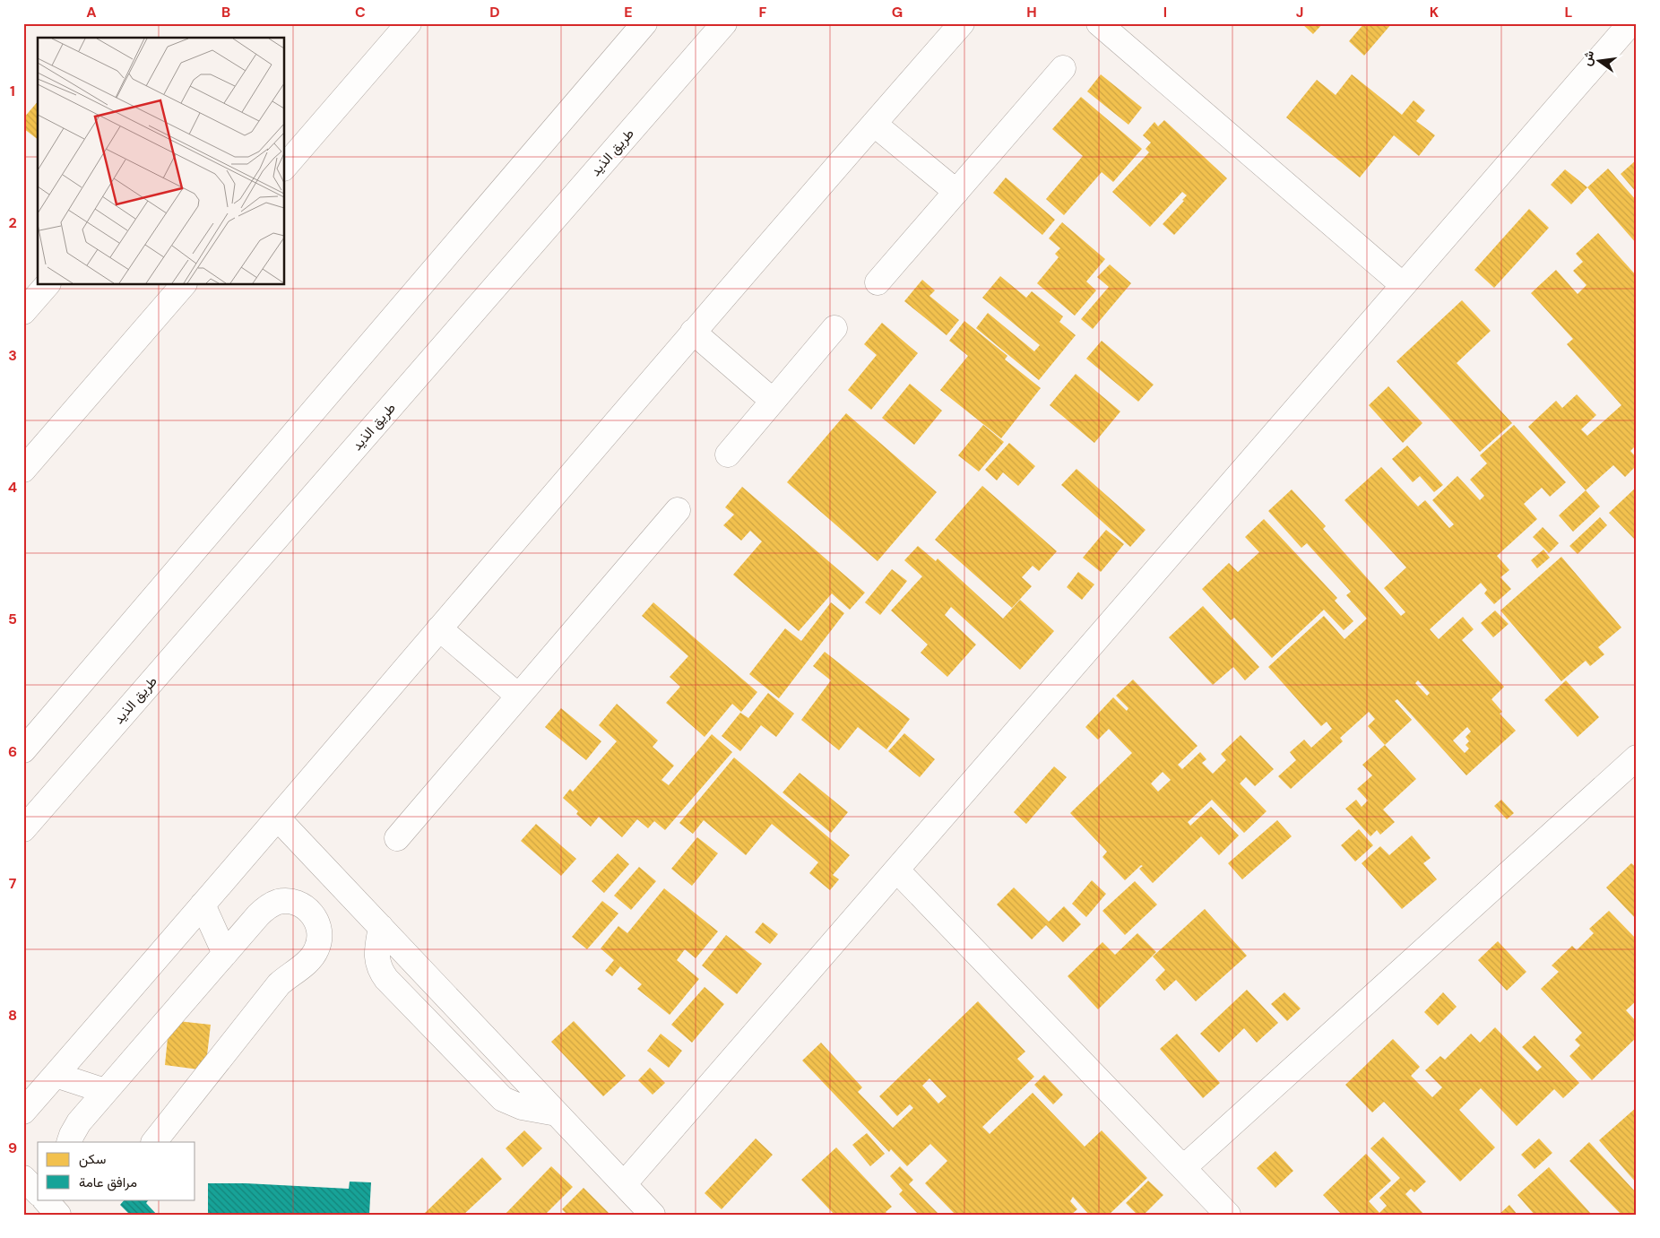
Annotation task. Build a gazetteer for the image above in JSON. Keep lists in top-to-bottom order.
{
  "streets": {
    "main road": ["طريق الذيد"]
  },
  "legend": ["سكن", "مرافق عامة"],
  "north": "left",
  "grid": {
    "columns": [
      "A",
      "B",
      "C",
      "D",
      "E",
      "F",
      "G",
      "H",
      "I",
      "J",
      "K",
      "L"
    ],
    "rows": [
      "1",
      "2",
      "3",
      "4",
      "5",
      "6",
      "7",
      "8",
      "9"
    ]
  }
}
